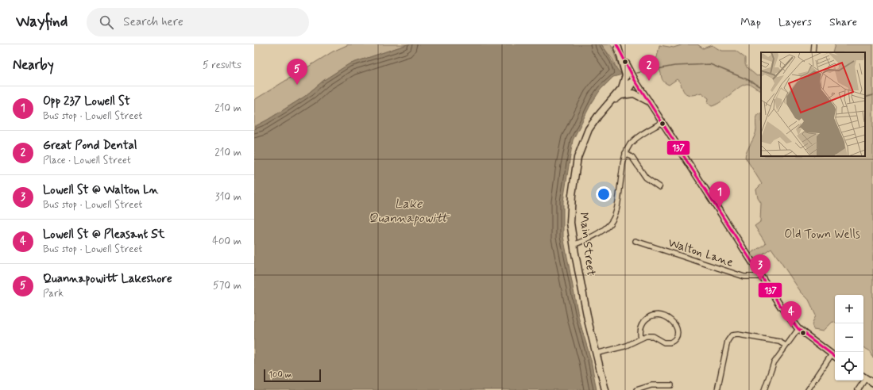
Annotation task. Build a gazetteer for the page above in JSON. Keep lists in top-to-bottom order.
{
  "streets": {
    "main road": ["Main Street"],
    "street": ["Walton Lane"]
  },
  "water": ["Lake Quannapowitt"],
  "parks": ["Old Town Wells"],
  "lines": ["transit line 137"],
  "scale_bar": "100 m",
  "page": {
    "header": "Wayfind",
    "search": "Search here",
    "nav": ["Map", "Layers", "Share"],
    "heading": ["Nearby", "5 results"],
    "pins": [
      "2",
      "5",
      "1",
      "3",
      "4"
    ],
    "list": [
      {
        "mark": "1",
        "name": "Opp 237 Lowell St",
        "note": "Bus stop · Lowell Street",
        "value": "210 m"
      },
      {
        "mark": "2",
        "name": "Great Pond Dental",
        "note": "Place · Lowell Street",
        "value": "210 m"
      },
      {
        "mark": "3",
        "name": "Lowell St @ Walton Ln",
        "note": "Bus stop · Lowell Street",
        "value": "310 m"
      },
      {
        "mark": "4",
        "name": "Lowell St @ Pleasant St",
        "note": "Bus stop · Lowell Street",
        "value": "400 m"
      },
      {
        "mark": "5",
        "name": "Quannapowitt Lakeshore",
        "note": "Park",
        "value": "570 m"
      }
    ],
    "map_buttons": ["+", "−"],
    "scale": "100 m"
  }
}
